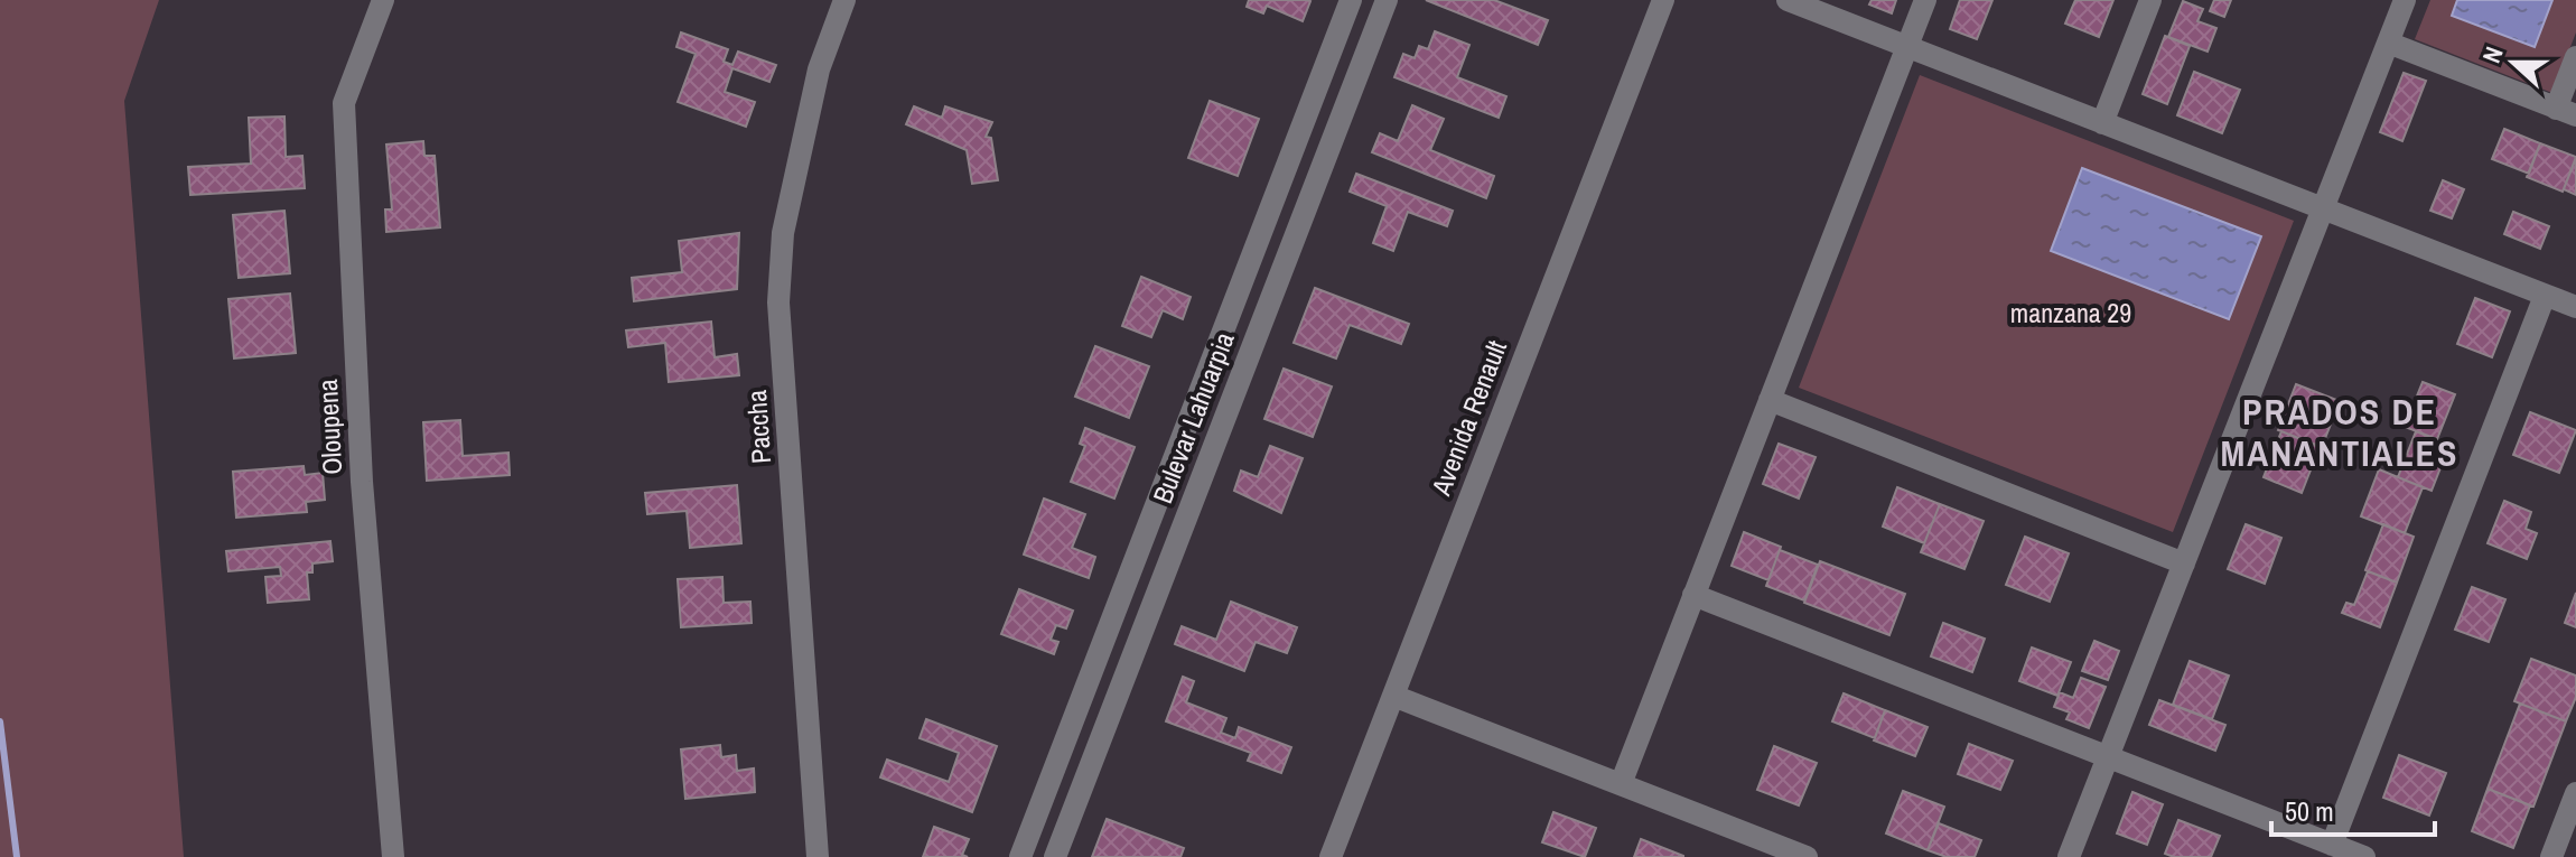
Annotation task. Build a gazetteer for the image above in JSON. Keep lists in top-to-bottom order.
{
  "streets": {
    "street": [
      "Bulevar Lahuarpia",
      "Avenida Renault",
      "Oloupena",
      "Paccha"
    ]
  },
  "districts": ["PRADOS DE MANANTIALES"],
  "parks": ["manzana 29"],
  "scale_bar": "50 m",
  "north": "left"
}
